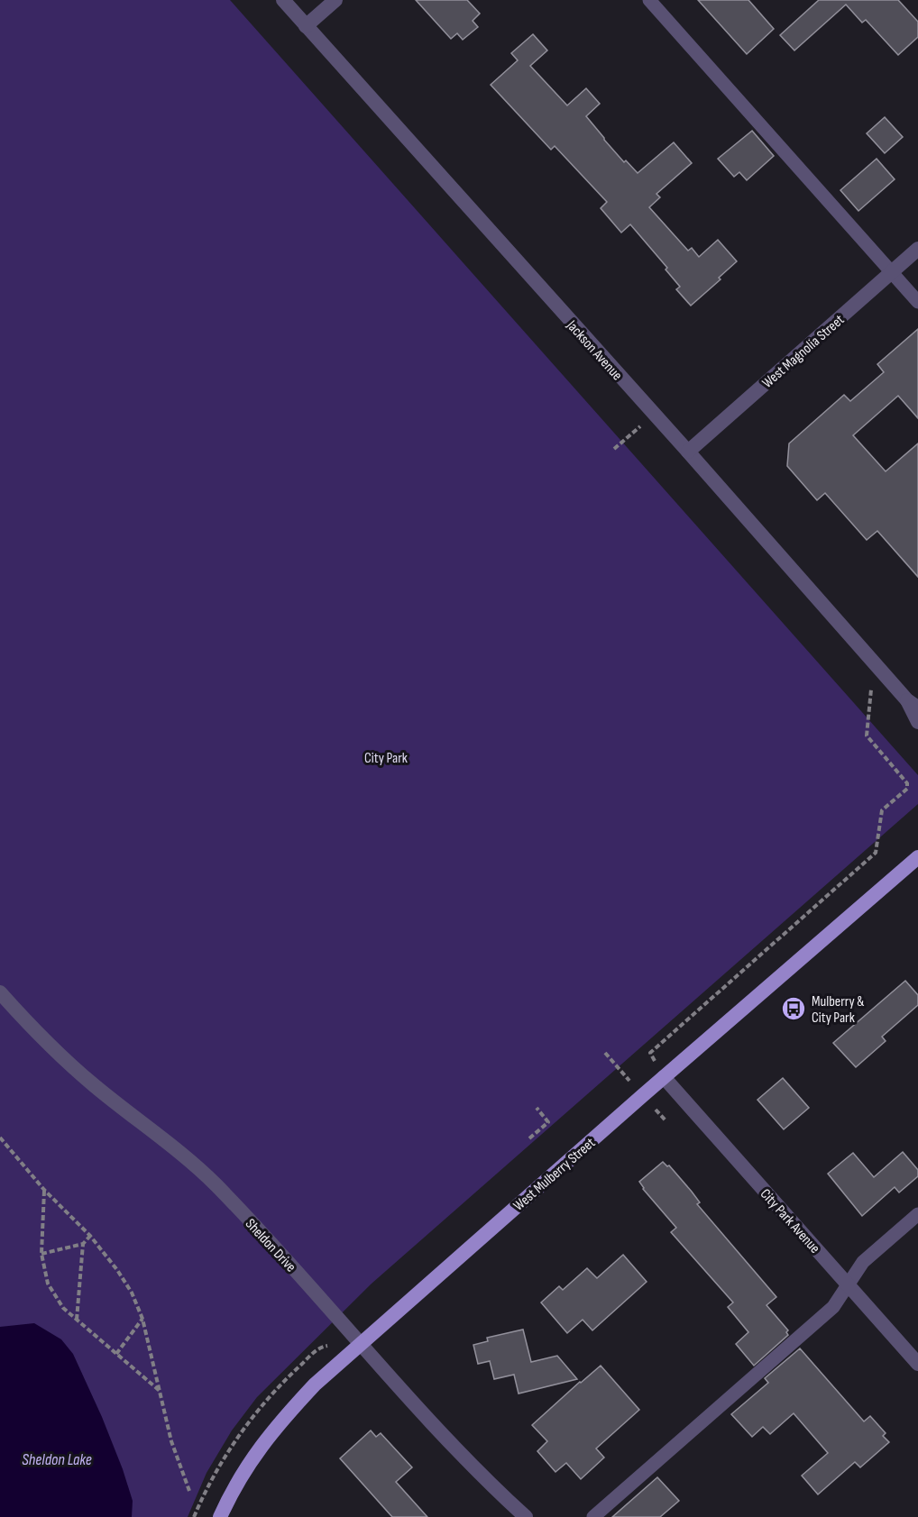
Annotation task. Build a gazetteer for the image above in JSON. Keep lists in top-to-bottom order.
{
  "streets": {
    "main road": ["West Mulberry Street"],
    "street": [
      "Jackson Avenue",
      "West Magnolia Street",
      "City Park Avenue",
      "Sheldon Drive"
    ]
  },
  "crossings": [
    ["Jackson Avenue", "West Magnolia Street"],
    ["West Mulberry Street", "City Park Avenue"],
    ["West Mulberry Street", "Sheldon Drive"]
  ],
  "water": ["Sheldon Lake"],
  "parks": ["City Park"],
  "places": {
    "bus stop": ["Mulberry & City Park"]
  }
}
